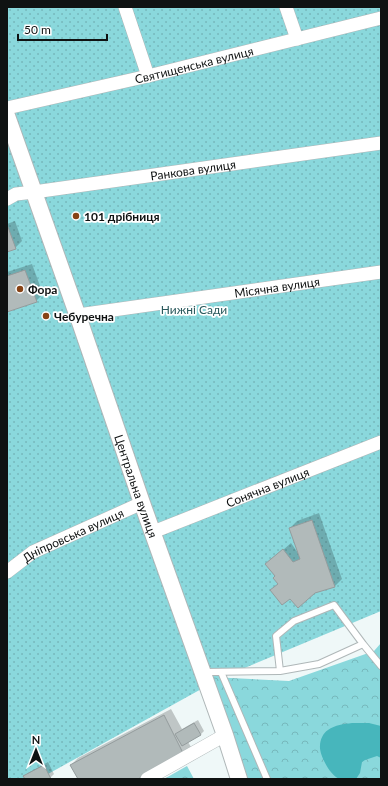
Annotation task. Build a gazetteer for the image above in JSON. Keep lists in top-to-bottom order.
{
  "streets": {
    "street": [
      "Святищенська вулиця",
      "Ранкова вулиця",
      "Місячна вулиця",
      "Центральна вулиця",
      "Сонячна вулиця",
      "Дніпровська вулиця"
    ]
  },
  "crossings": [
    ["Ранкова вулиця", "Центральна вулиця"],
    ["Місячна вулиця", "Центральна вулиця"],
    ["Центральна вулиця", "Сонячна вулиця"],
    ["Центральна вулиця", "Дніпровська вулиця"]
  ],
  "parks": ["Нижні Сади"],
  "places": ["101 дрібниця", "Фора", "Чебуречна"],
  "scale_bar": "50 m",
  "north": "top"
}
